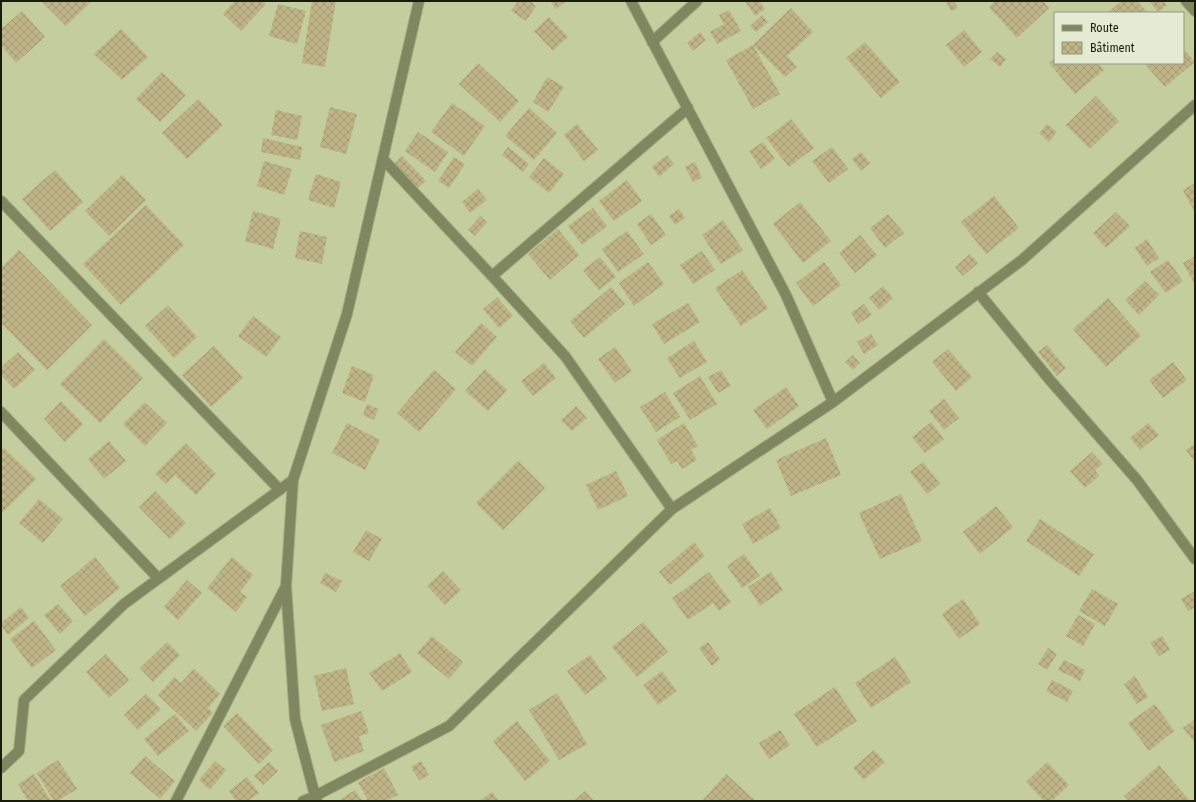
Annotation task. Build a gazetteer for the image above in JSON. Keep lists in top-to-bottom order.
{
  "legend": ["Route", "Bâtiment"]
}
